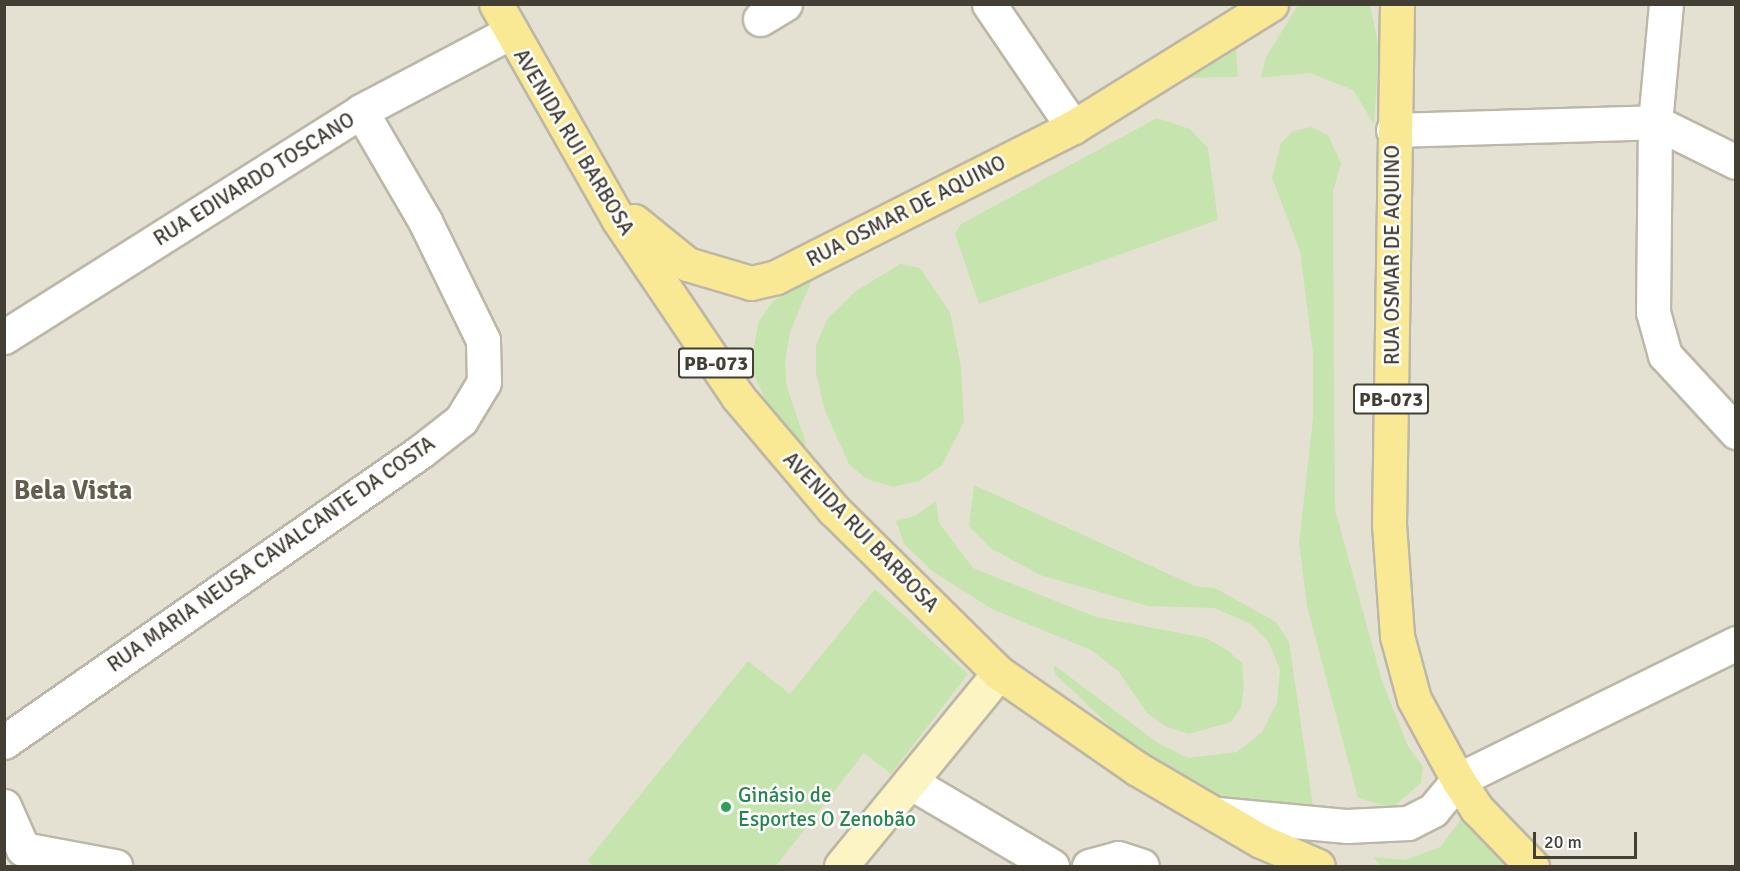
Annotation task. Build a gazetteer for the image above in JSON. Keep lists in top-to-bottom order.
{
  "streets": {
    "main road": ["AVENIDA RUI BARBOSA", "RUA OSMAR DE AQUINO", "PB-073"],
    "street": ["RUA EDIVARDO TOSCANO", "RUA MARIA NEUSA CAVALCANTE DA COSTA"]
  },
  "crossings": [
    ["AVENIDA RUI BARBOSA", "RUA EDIVARDO TOSCANO"],
    ["AVENIDA RUI BARBOSA", "RUA OSMAR DE AQUINO"],
    ["RUA EDIVARDO TOSCANO", "RUA MARIA NEUSA CAVALCANTE DA COSTA"],
    ["RUA OSMAR DE AQUINO", "PB-073"]
  ],
  "districts": ["Bela Vista"],
  "places": ["Ginásio de Esportes O Zenobão"],
  "scale_bar": "20 m"
}
